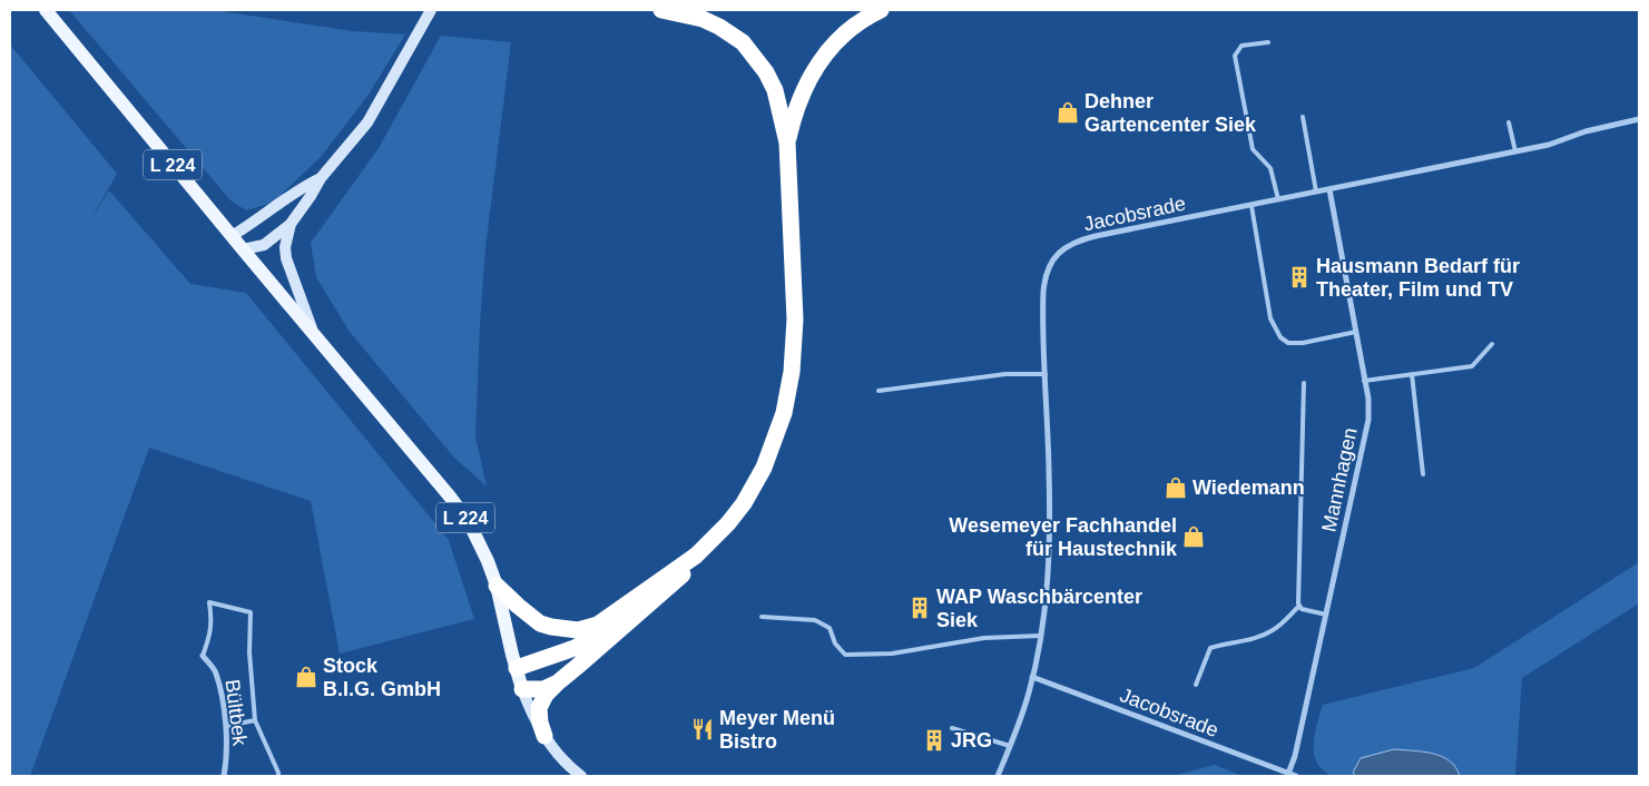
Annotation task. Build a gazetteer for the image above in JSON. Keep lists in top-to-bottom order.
{
  "streets": {
    "main road": ["L 224"],
    "street": ["Jacobsrade", "Mannhagen", "Bültbek"]
  },
  "crossings": [
    ["Jacobsrade", "Mannhagen"]
  ],
  "places": {
    "shop": [
      "Dehner Gartencenter Siek",
      "Wiedemann",
      "Wesemeyer Fachhandel für Haustechnik",
      "Stock B.I.G. GmbH"
    ],
    "building": ["Hausmann Bedarf für Theater, Film und TV", "WAP Waschbärcenter Siek", "JRG"],
    "restaurant": ["Meyer Menü Bistro"]
  }
}
